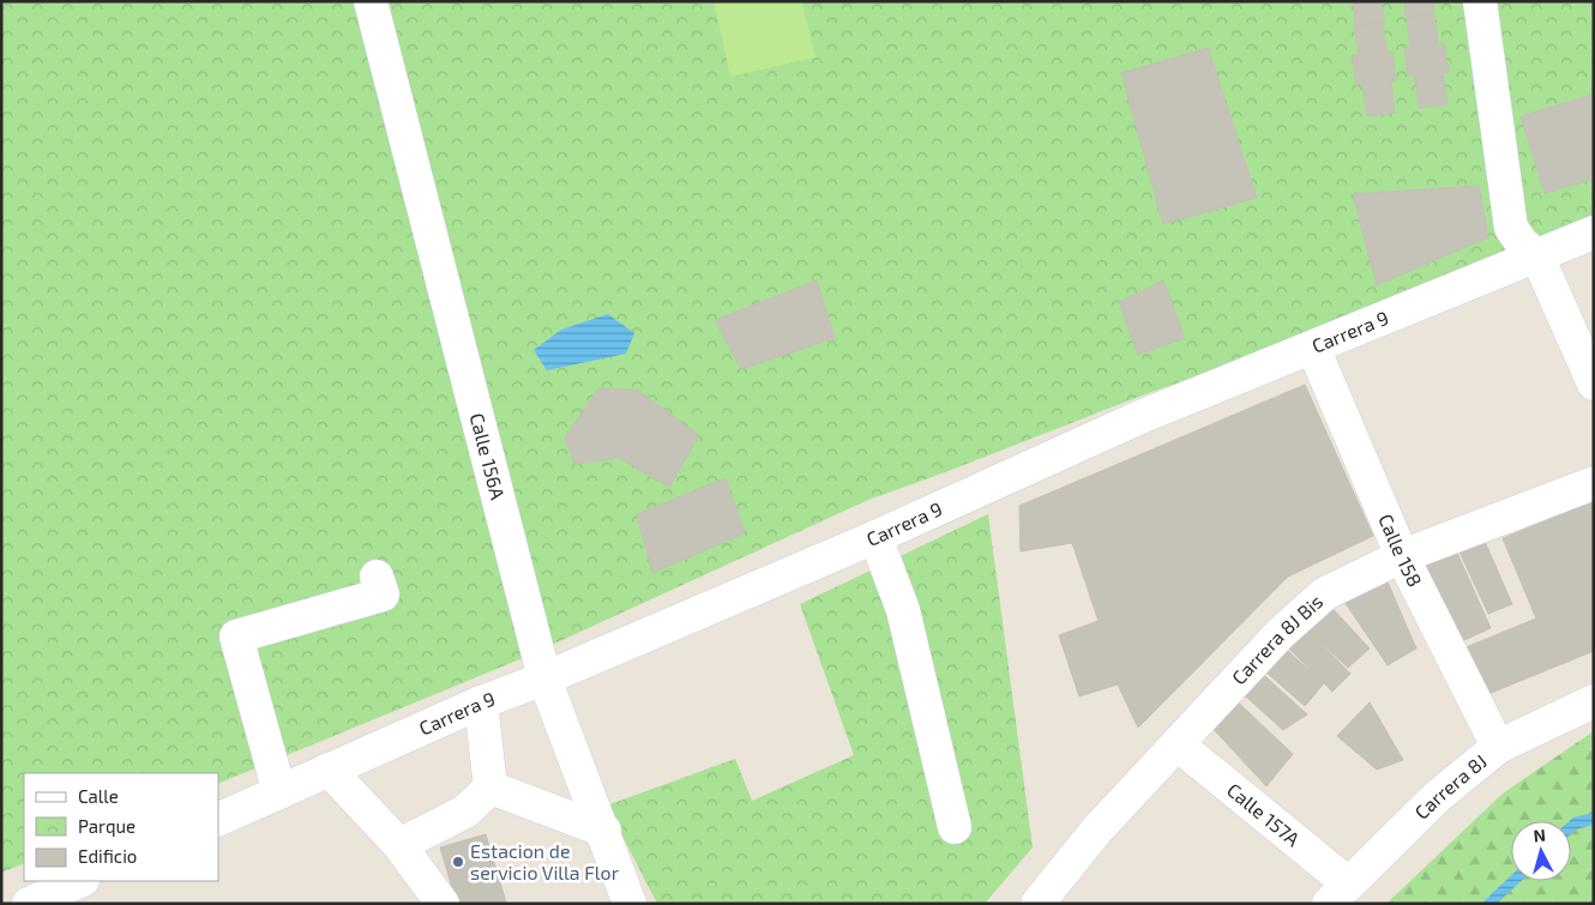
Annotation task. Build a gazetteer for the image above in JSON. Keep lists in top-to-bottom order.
{
  "streets": {
    "street": [
      "Carrera 9",
      "Calle 156A",
      "Calle 158",
      "Carrera 8J Bis",
      "Carrera 8J",
      "Calle 157A"
    ]
  },
  "crossings": [
    ["Carrera 9", "Calle 156A"],
    ["Carrera 9", "Calle 158"],
    ["Calle 158", "Carrera 8J Bis"],
    ["Calle 158", "Carrera 8J"],
    ["Carrera 8J Bis", "Calle 157A"],
    ["Carrera 8J", "Calle 157A"]
  ],
  "places": ["Estacion de servicio Villa Flor"],
  "legend": ["Calle", "Parque", "Edificio"],
  "north": "top"
}
